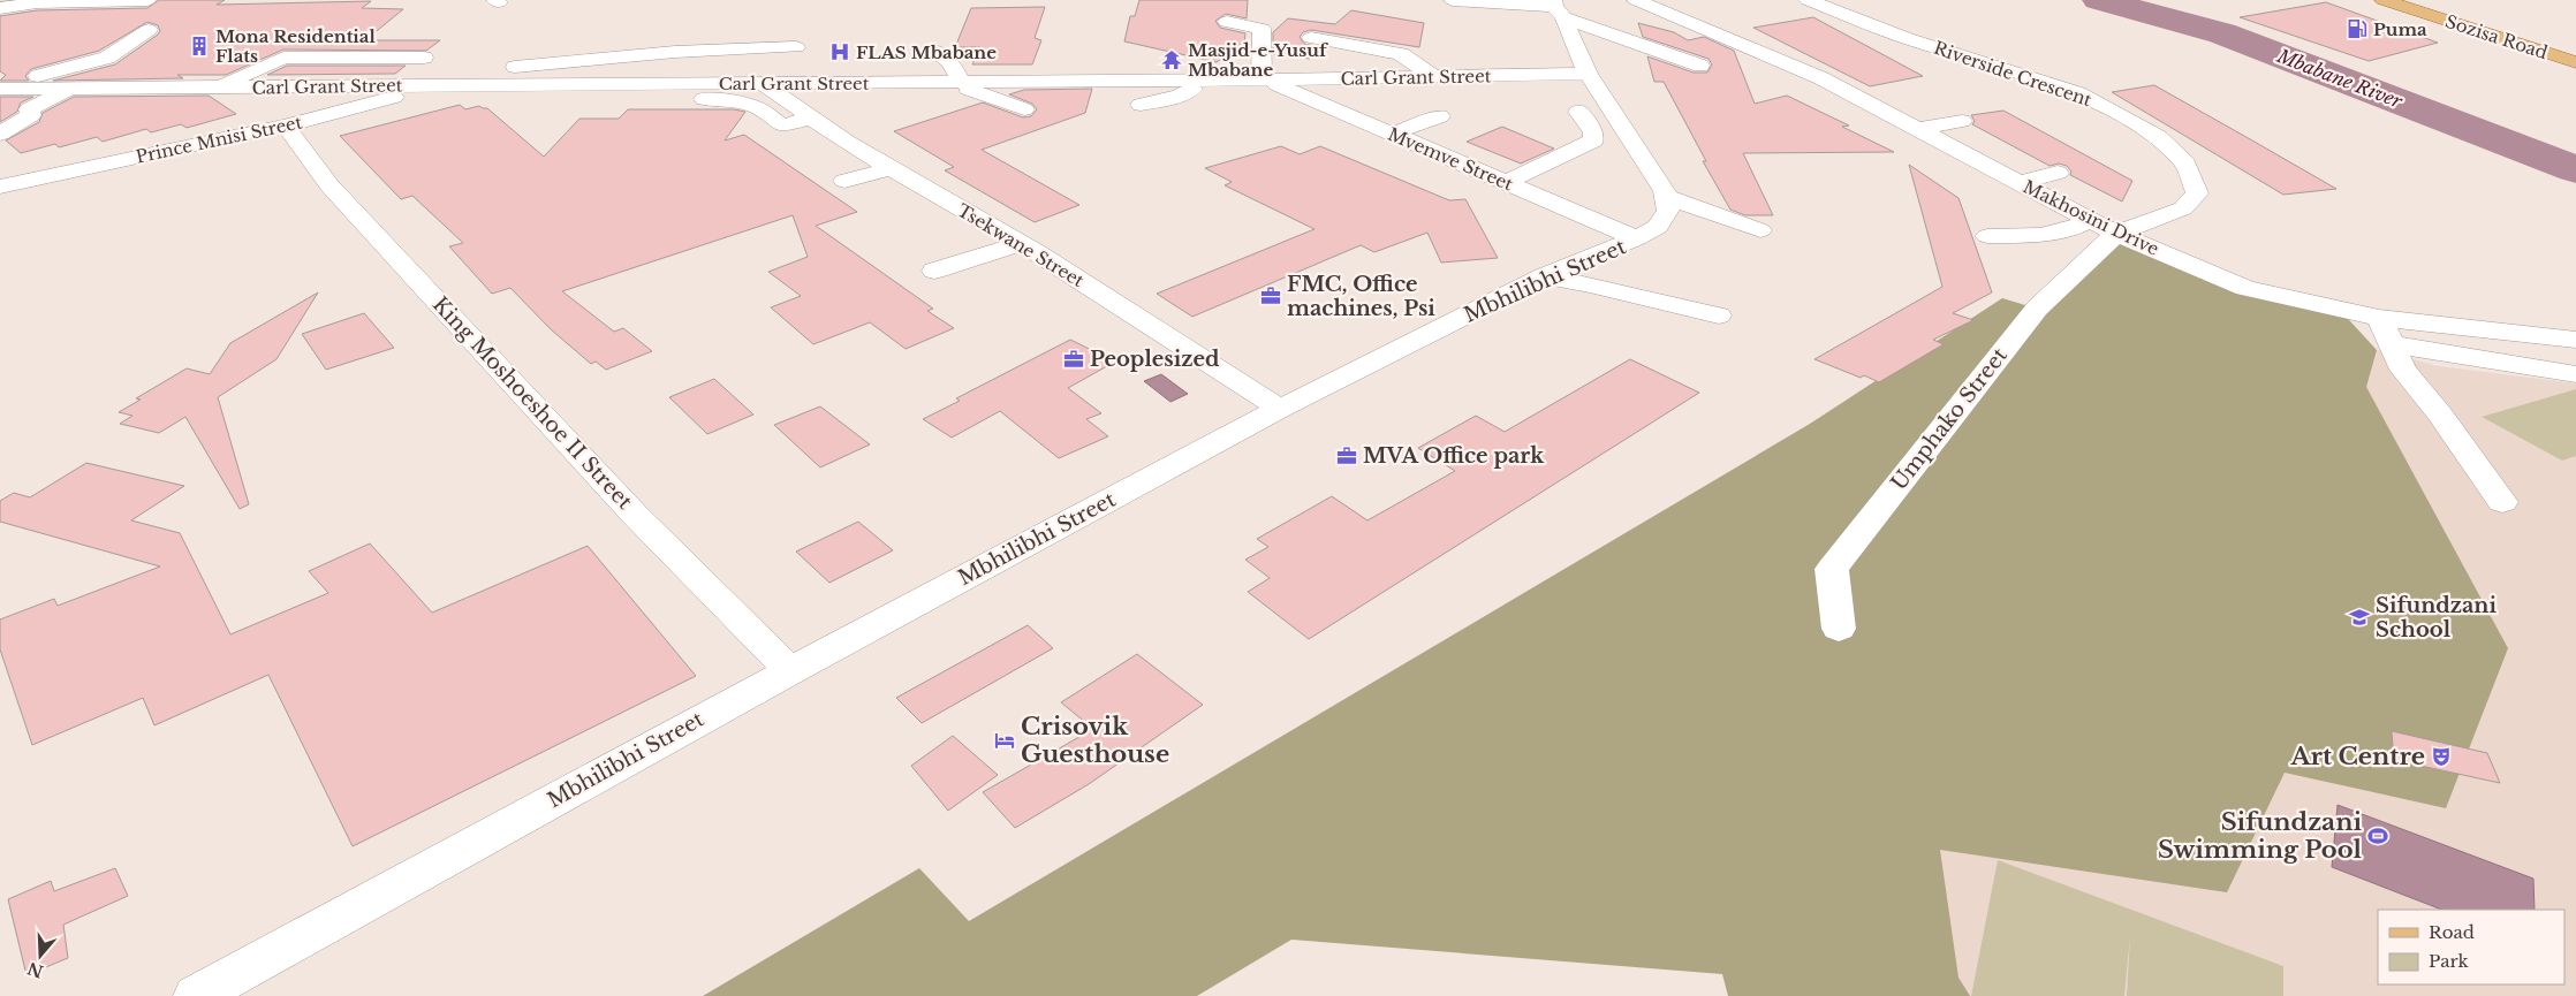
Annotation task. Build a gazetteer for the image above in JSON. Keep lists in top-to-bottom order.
{
  "streets": {
    "main road": ["Sozisa Road"],
    "street": [
      "Riverside Crescent",
      "Carl Grant Street",
      "Prince Mnisi Street",
      "Mvemve Street",
      "Makhosini Drive",
      "Tsekwane Street",
      "Mbhilibhi Street",
      "King Moshoeshoe II Street",
      "Umphako Street"
    ]
  },
  "crossings": [
    ["Riverside Crescent", "Makhosini Drive"],
    ["Riverside Crescent", "Umphako Street"],
    ["Carl Grant Street", "Prince Mnisi Street"],
    ["Carl Grant Street", "Mvemve Street"],
    ["Carl Grant Street", "Tsekwane Street"],
    ["Prince Mnisi Street", "King Moshoeshoe II Street"],
    ["Mvemve Street", "Mbhilibhi Street"],
    ["Makhosini Drive", "Umphako Street"],
    ["Tsekwane Street", "Mbhilibhi Street"],
    ["Mbhilibhi Street", "King Moshoeshoe II Street"]
  ],
  "water": ["Mbabane River"],
  "places": {
    "fuel station": ["Puma"],
    "building": ["Mona Residential Flats"],
    "hospital": ["FLAS Mbabane"],
    "temple": ["Masjid-e-Yusuf Mbabane"],
    "office": ["FMC, Office machines, Psi", "Peoplesized", "MVA Office park"],
    "school or university": ["Sifundzani School"],
    "hotel": ["Crisovik Guesthouse"],
    "theatre": ["Art Centre"],
    "sports": ["Sifundzani Swimming Pool"]
  },
  "legend": ["Road", "Park"],
  "north": "bottom"
}
